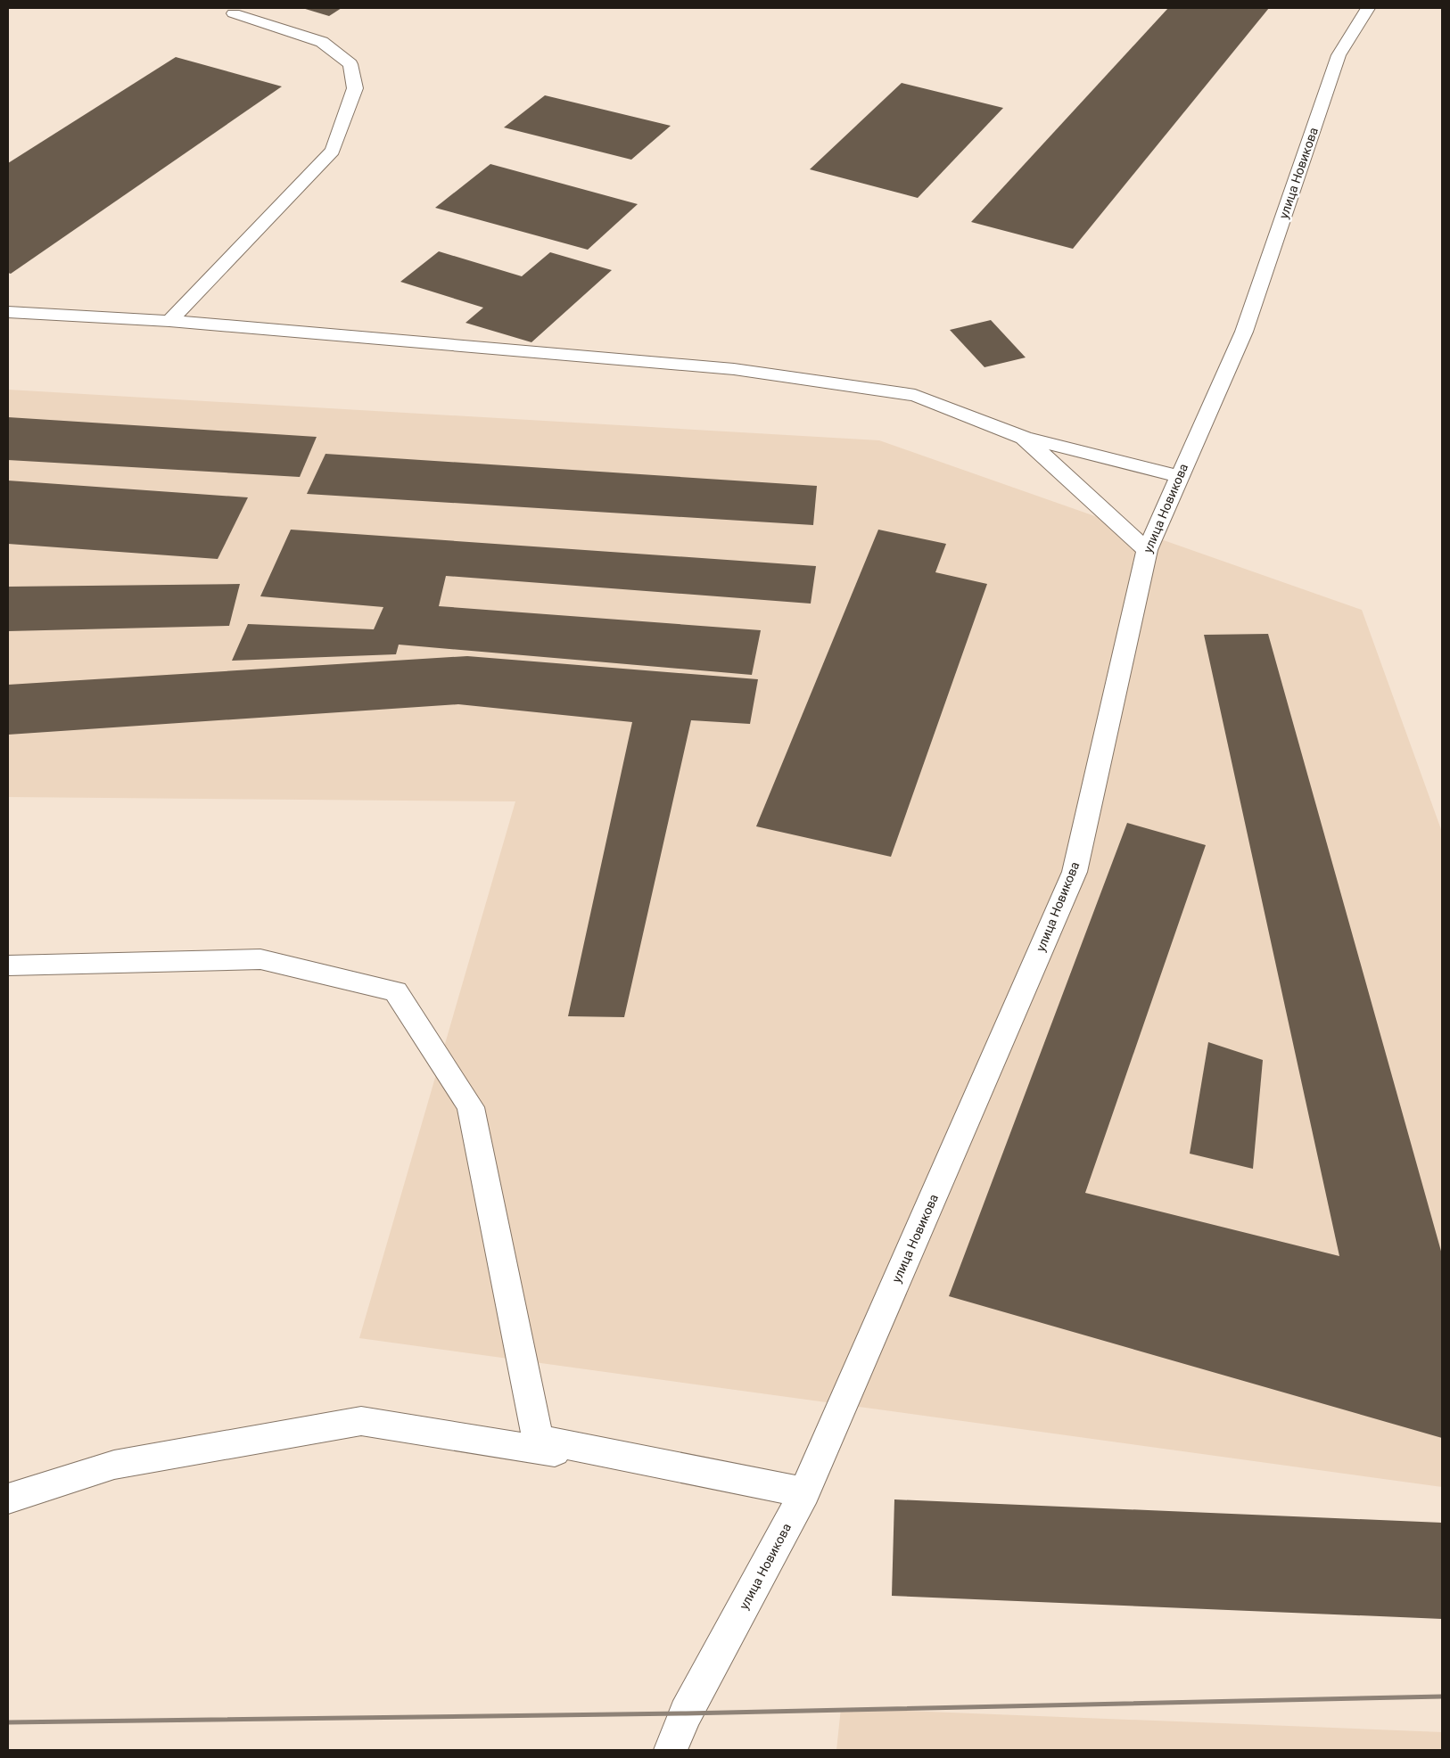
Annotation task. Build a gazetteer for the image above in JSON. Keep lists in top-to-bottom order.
{
  "streets": {
    "street": ["улица Новикова"]
  }
}
